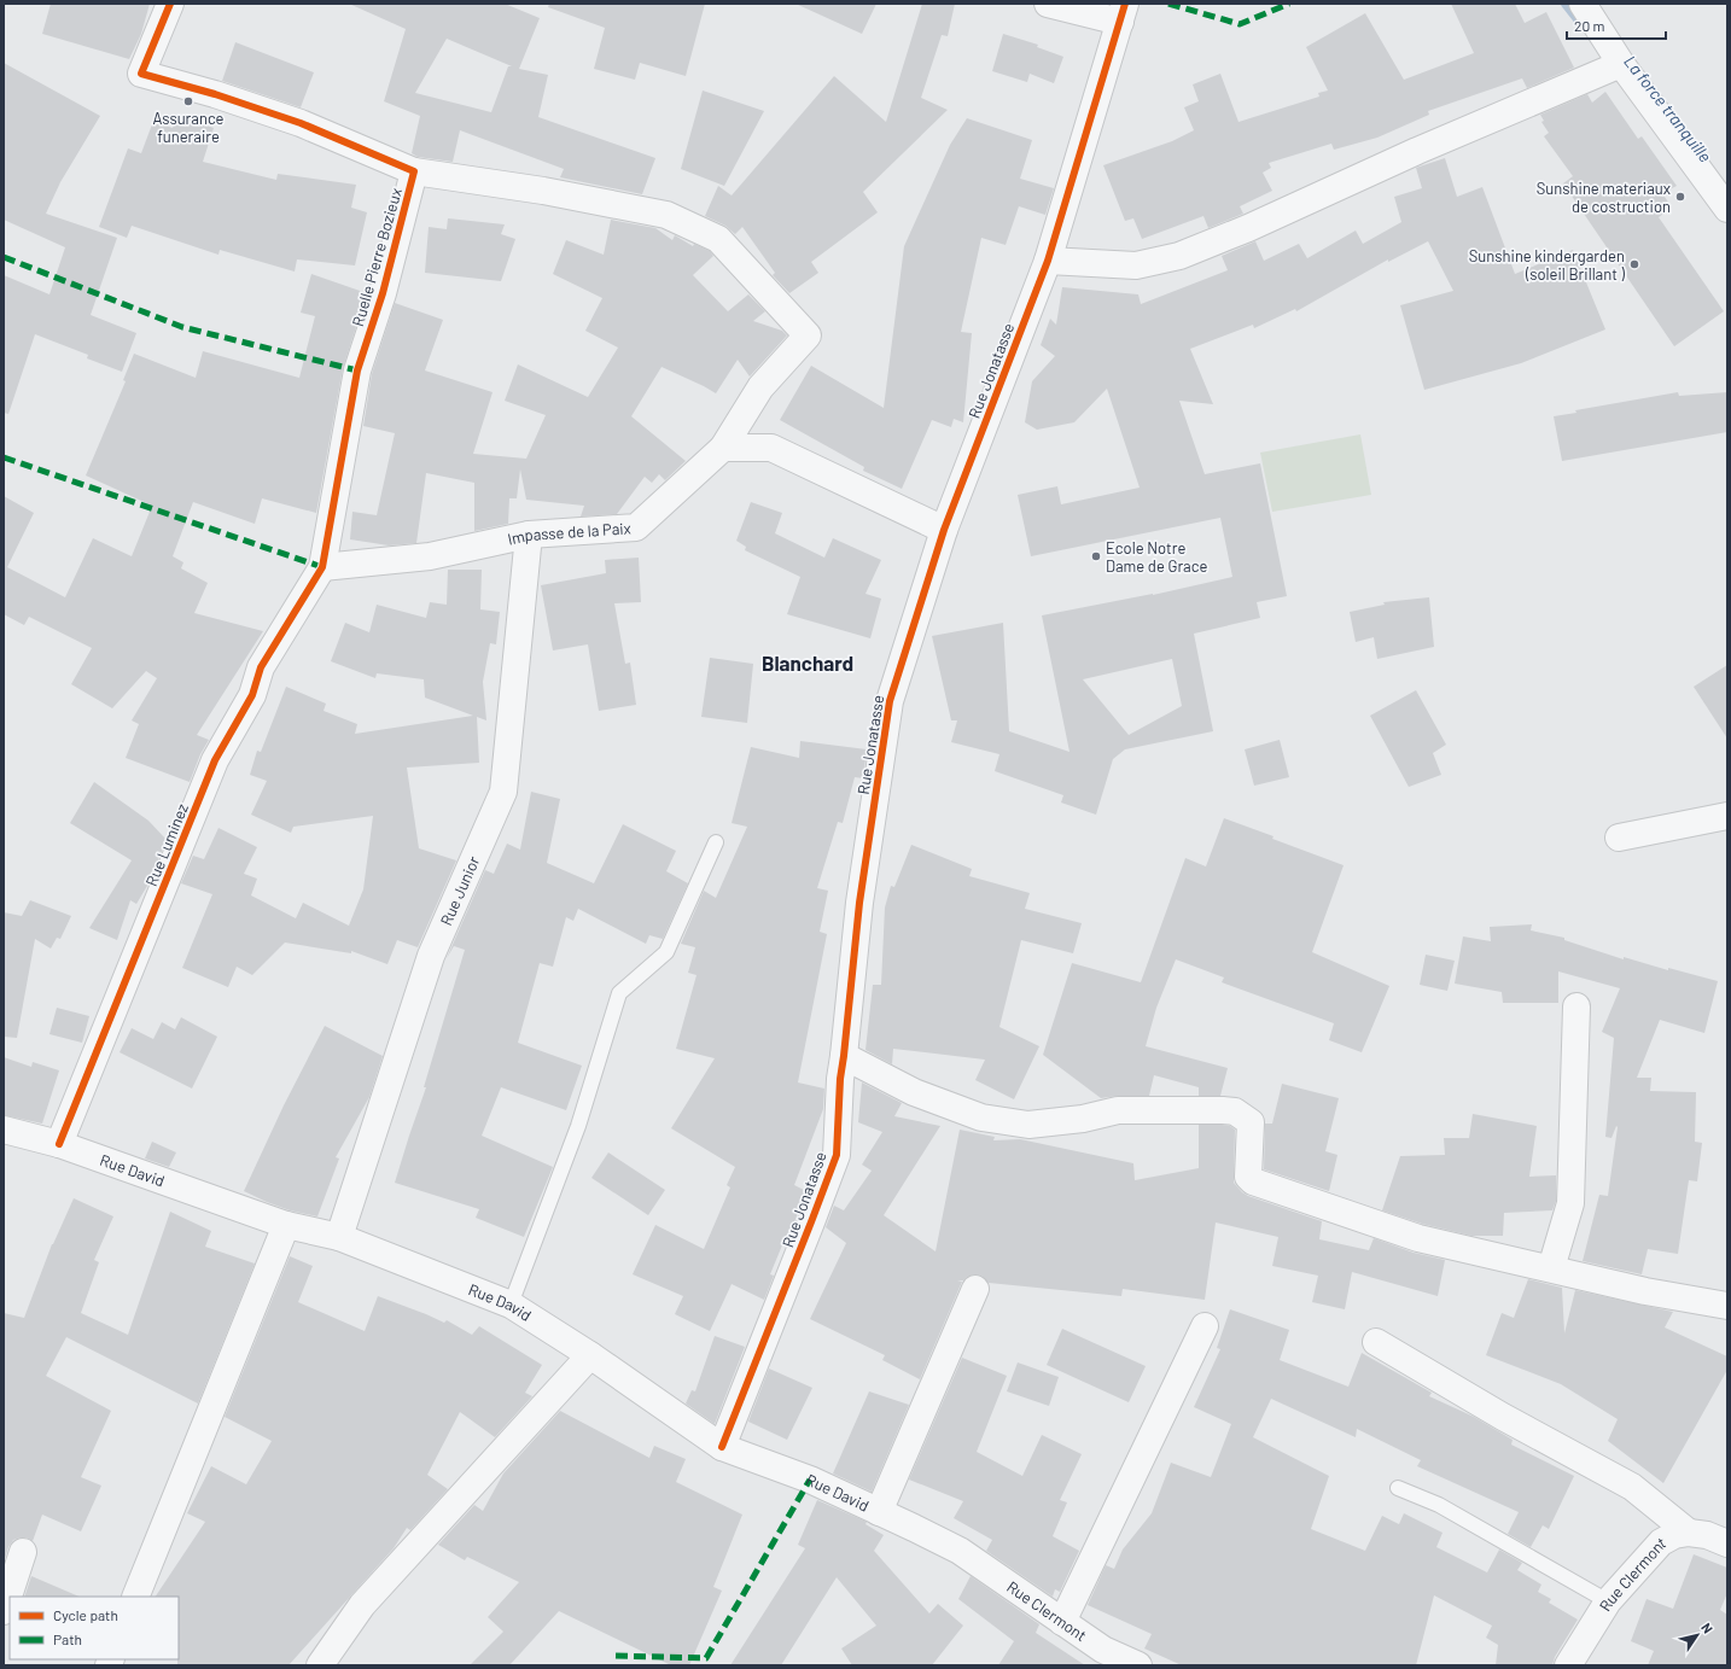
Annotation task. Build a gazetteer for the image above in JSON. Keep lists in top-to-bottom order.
{
  "streets": {
    "street": [
      "Ruelle Pierre Bozieux",
      "Rue Jonatasse",
      "Impasse de la Paix",
      "Rue Luminez",
      "Rue Junior",
      "Rue David",
      "Rue Clermont"
    ]
  },
  "crossings": [
    ["Ruelle Pierre Bozieux", "Impasse de la Paix"],
    ["Ruelle Pierre Bozieux", "Rue Luminez"],
    ["Rue Jonatasse", "Rue David"],
    ["Impasse de la Paix", "Rue Luminez"],
    ["Impasse de la Paix", "Rue Junior"],
    ["Rue Luminez", "Rue David"],
    ["Rue Junior", "Rue David"],
    ["Rue David", "Rue Clermont"]
  ],
  "districts": ["Blanchard"],
  "water": ["La force tranquille"],
  "places": [
    "Assurance funeraire",
    "Sunshine materiaux de costruction",
    "Sunshine kindergarden (soleil Brillant )",
    "Ecole Notre Dame de Grace"
  ],
  "legend": ["Cycle path", "Path"],
  "scale_bar": "20 m",
  "north": "top right"
}
